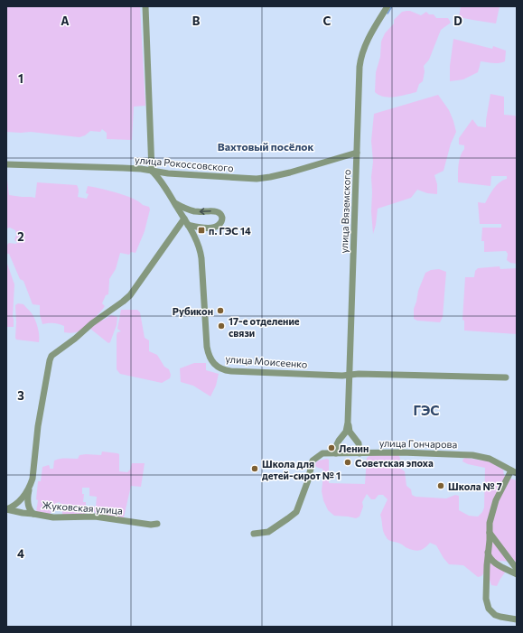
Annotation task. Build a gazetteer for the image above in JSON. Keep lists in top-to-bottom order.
{
  "streets": {
    "street": [
      "улица Рокоссовского",
      "улица Вяземского",
      "улица Моисеенко",
      "улица Гончарова",
      "Жуковская улица"
    ]
  },
  "crossings": [
    ["улица Рокоссовского", "улица Вяземского"],
    ["улица Рокоссовского", "улица Моисеенко"],
    ["улица Вяземского", "улица Моисеенко"]
  ],
  "districts": ["Вахтовый посёлок", "ГЭС"],
  "places": {
    "transit": ["п. ГЭС 14"],
    "other": [
      "Рубикон",
      "17-е отделение связи",
      "Ленин",
      "Советская эпоха",
      "Школа для детей-сирот № 1",
      "Школа № 7"
    ]
  },
  "grid": {
    "columns": [
      "A",
      "B",
      "C",
      "D"
    ],
    "rows": [
      "1",
      "2",
      "3",
      "4"
    ]
  }
}
